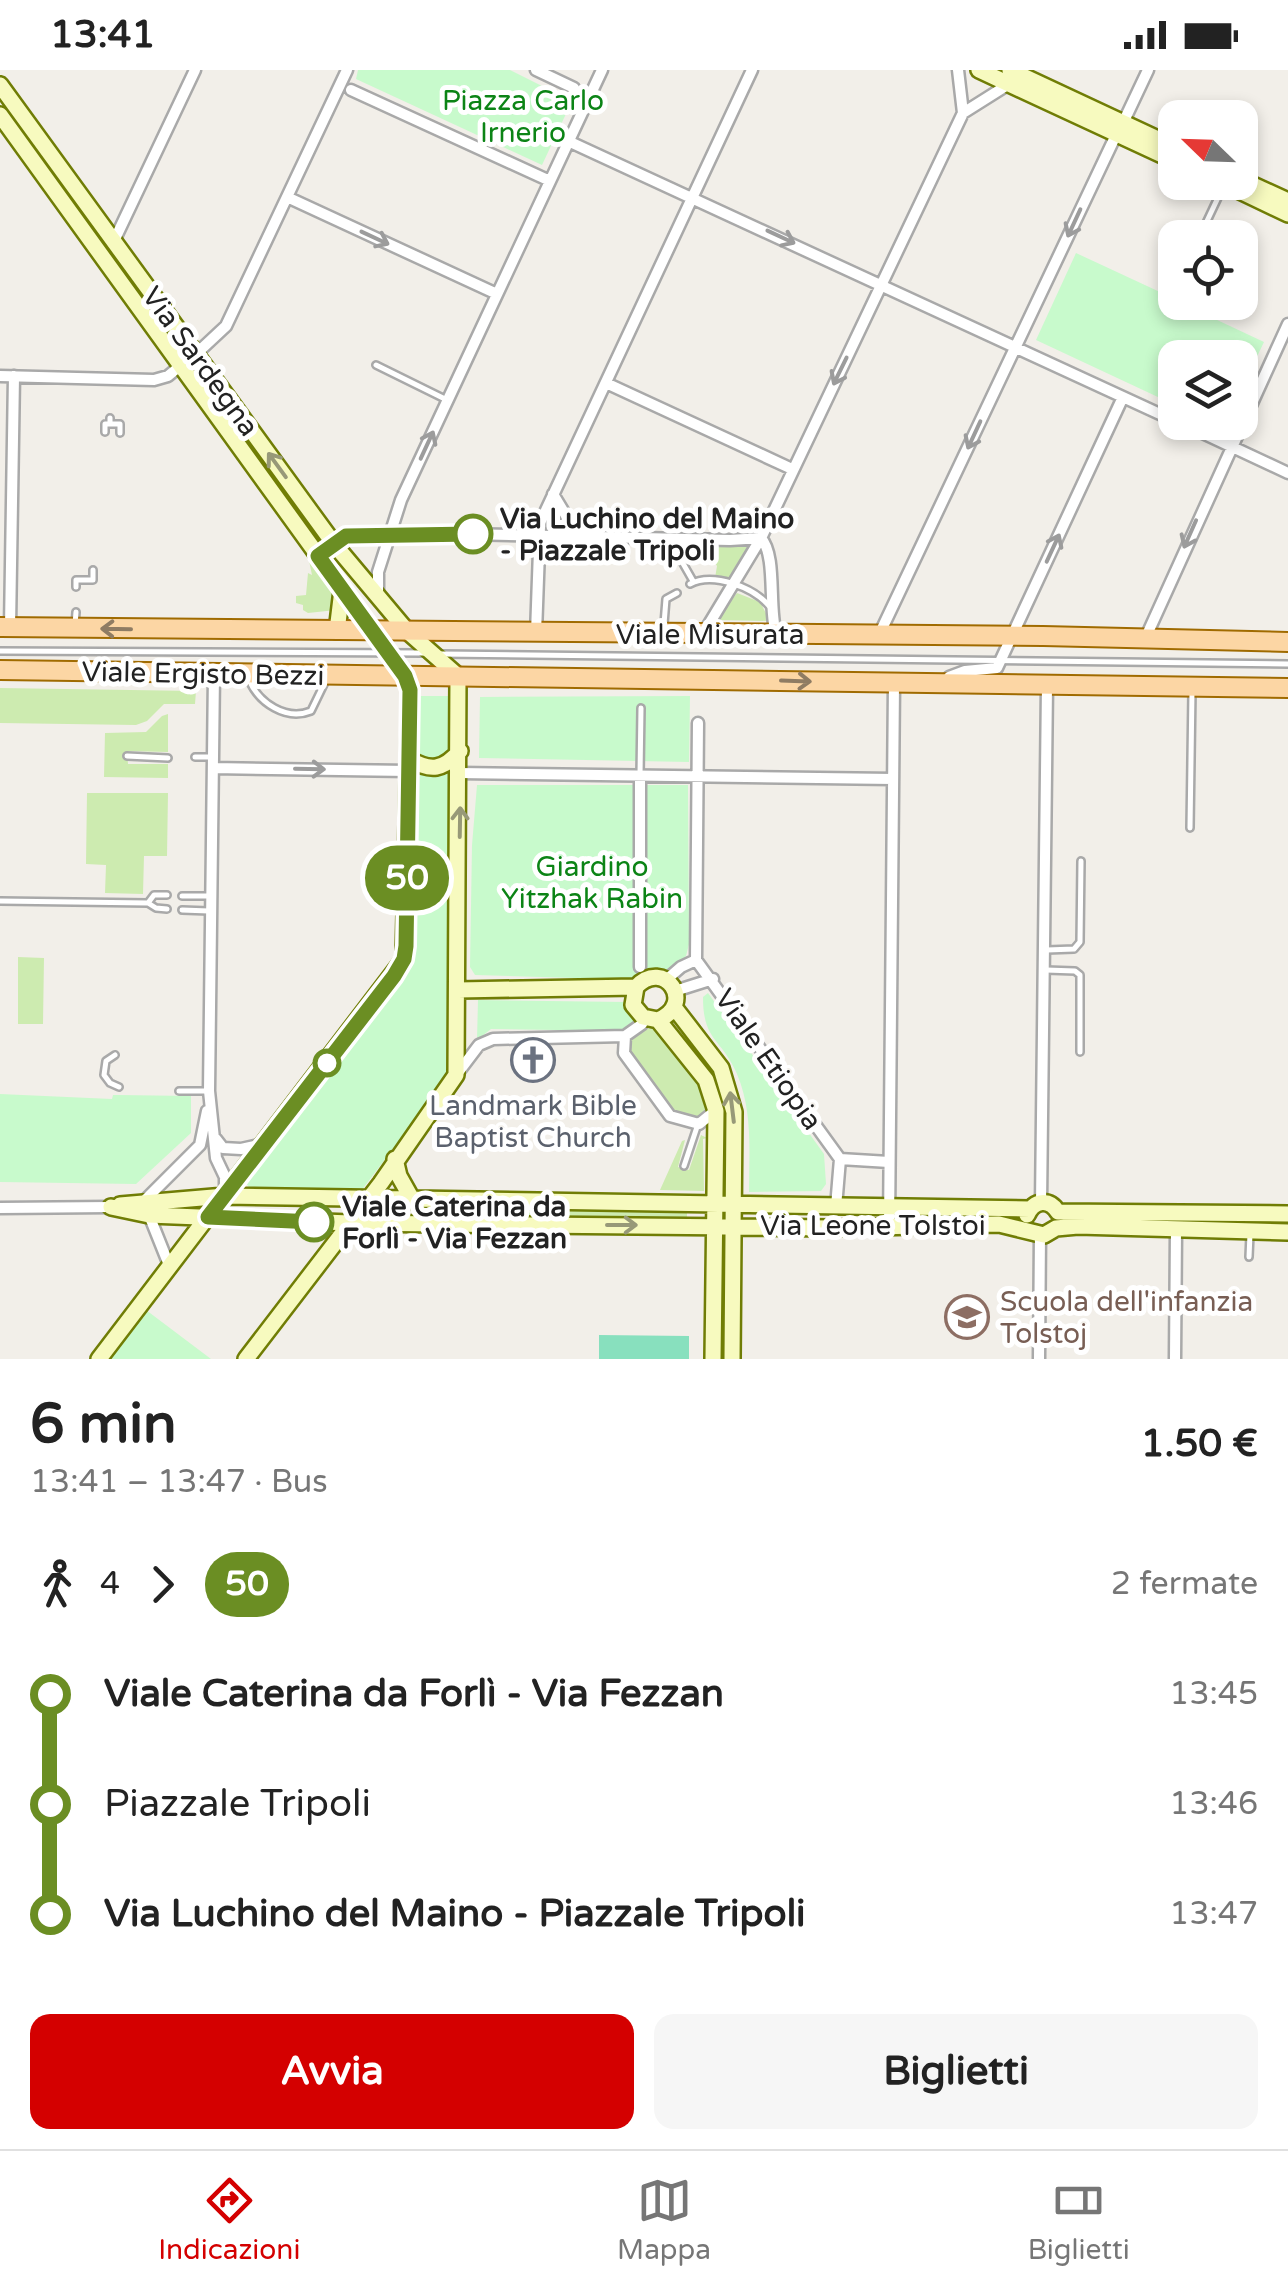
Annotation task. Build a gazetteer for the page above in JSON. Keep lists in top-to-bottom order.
{
  "streets": {
    "main road": ["Viale Misurata", "Viale Ergisto Bezzi"],
    "street": ["Via Sardegna", "Viale Etiopia", "Via Leone Tolstoi"]
  },
  "crossings": [
    ["Via Sardegna", "Viale Misurata"],
    ["Via Sardegna", "Viale Ergisto Bezzi"],
    ["Viale Misurata", "Viale Ergisto Bezzi"],
    ["Viale Etiopia", "Via Leone Tolstoi"]
  ],
  "parks": ["Piazza Carlo Irnerio", "Giardino Yitzhak Rabin"],
  "places": {
    "other": ["Via Luchino del Maino - Piazzale Tripoli", "Viale Caterina da Forlì - Via Fezzan"],
    "church": ["Landmark Bible Baptist Church"],
    "school or university": ["Scuola dell'infanzia Tolstoj"]
  },
  "lines": ["bus line 50"],
  "north": "top left",
  "page": {
    "status": "13:41",
    "on_map": "50",
    "heading": ["6 min", "13:41 – 13:47 · Bus", "1.50 €"],
    "legs": ["4", "50", "2 fermate"],
    "list": [
      {
        "name": "Viale Caterina da Forlì - Via Fezzan",
        "value": "13:45"
      },
      {
        "name": "Piazzale Tripoli",
        "value": "13:46"
      },
      {
        "name": "Via Luchino del Maino - Piazzale Tripoli",
        "value": "13:47"
      }
    ],
    "buttons": ["Avvia", "Biglietti"],
    "tabs": ["Indicazioni", "Mappa", "Biglietti"]
  }
}
